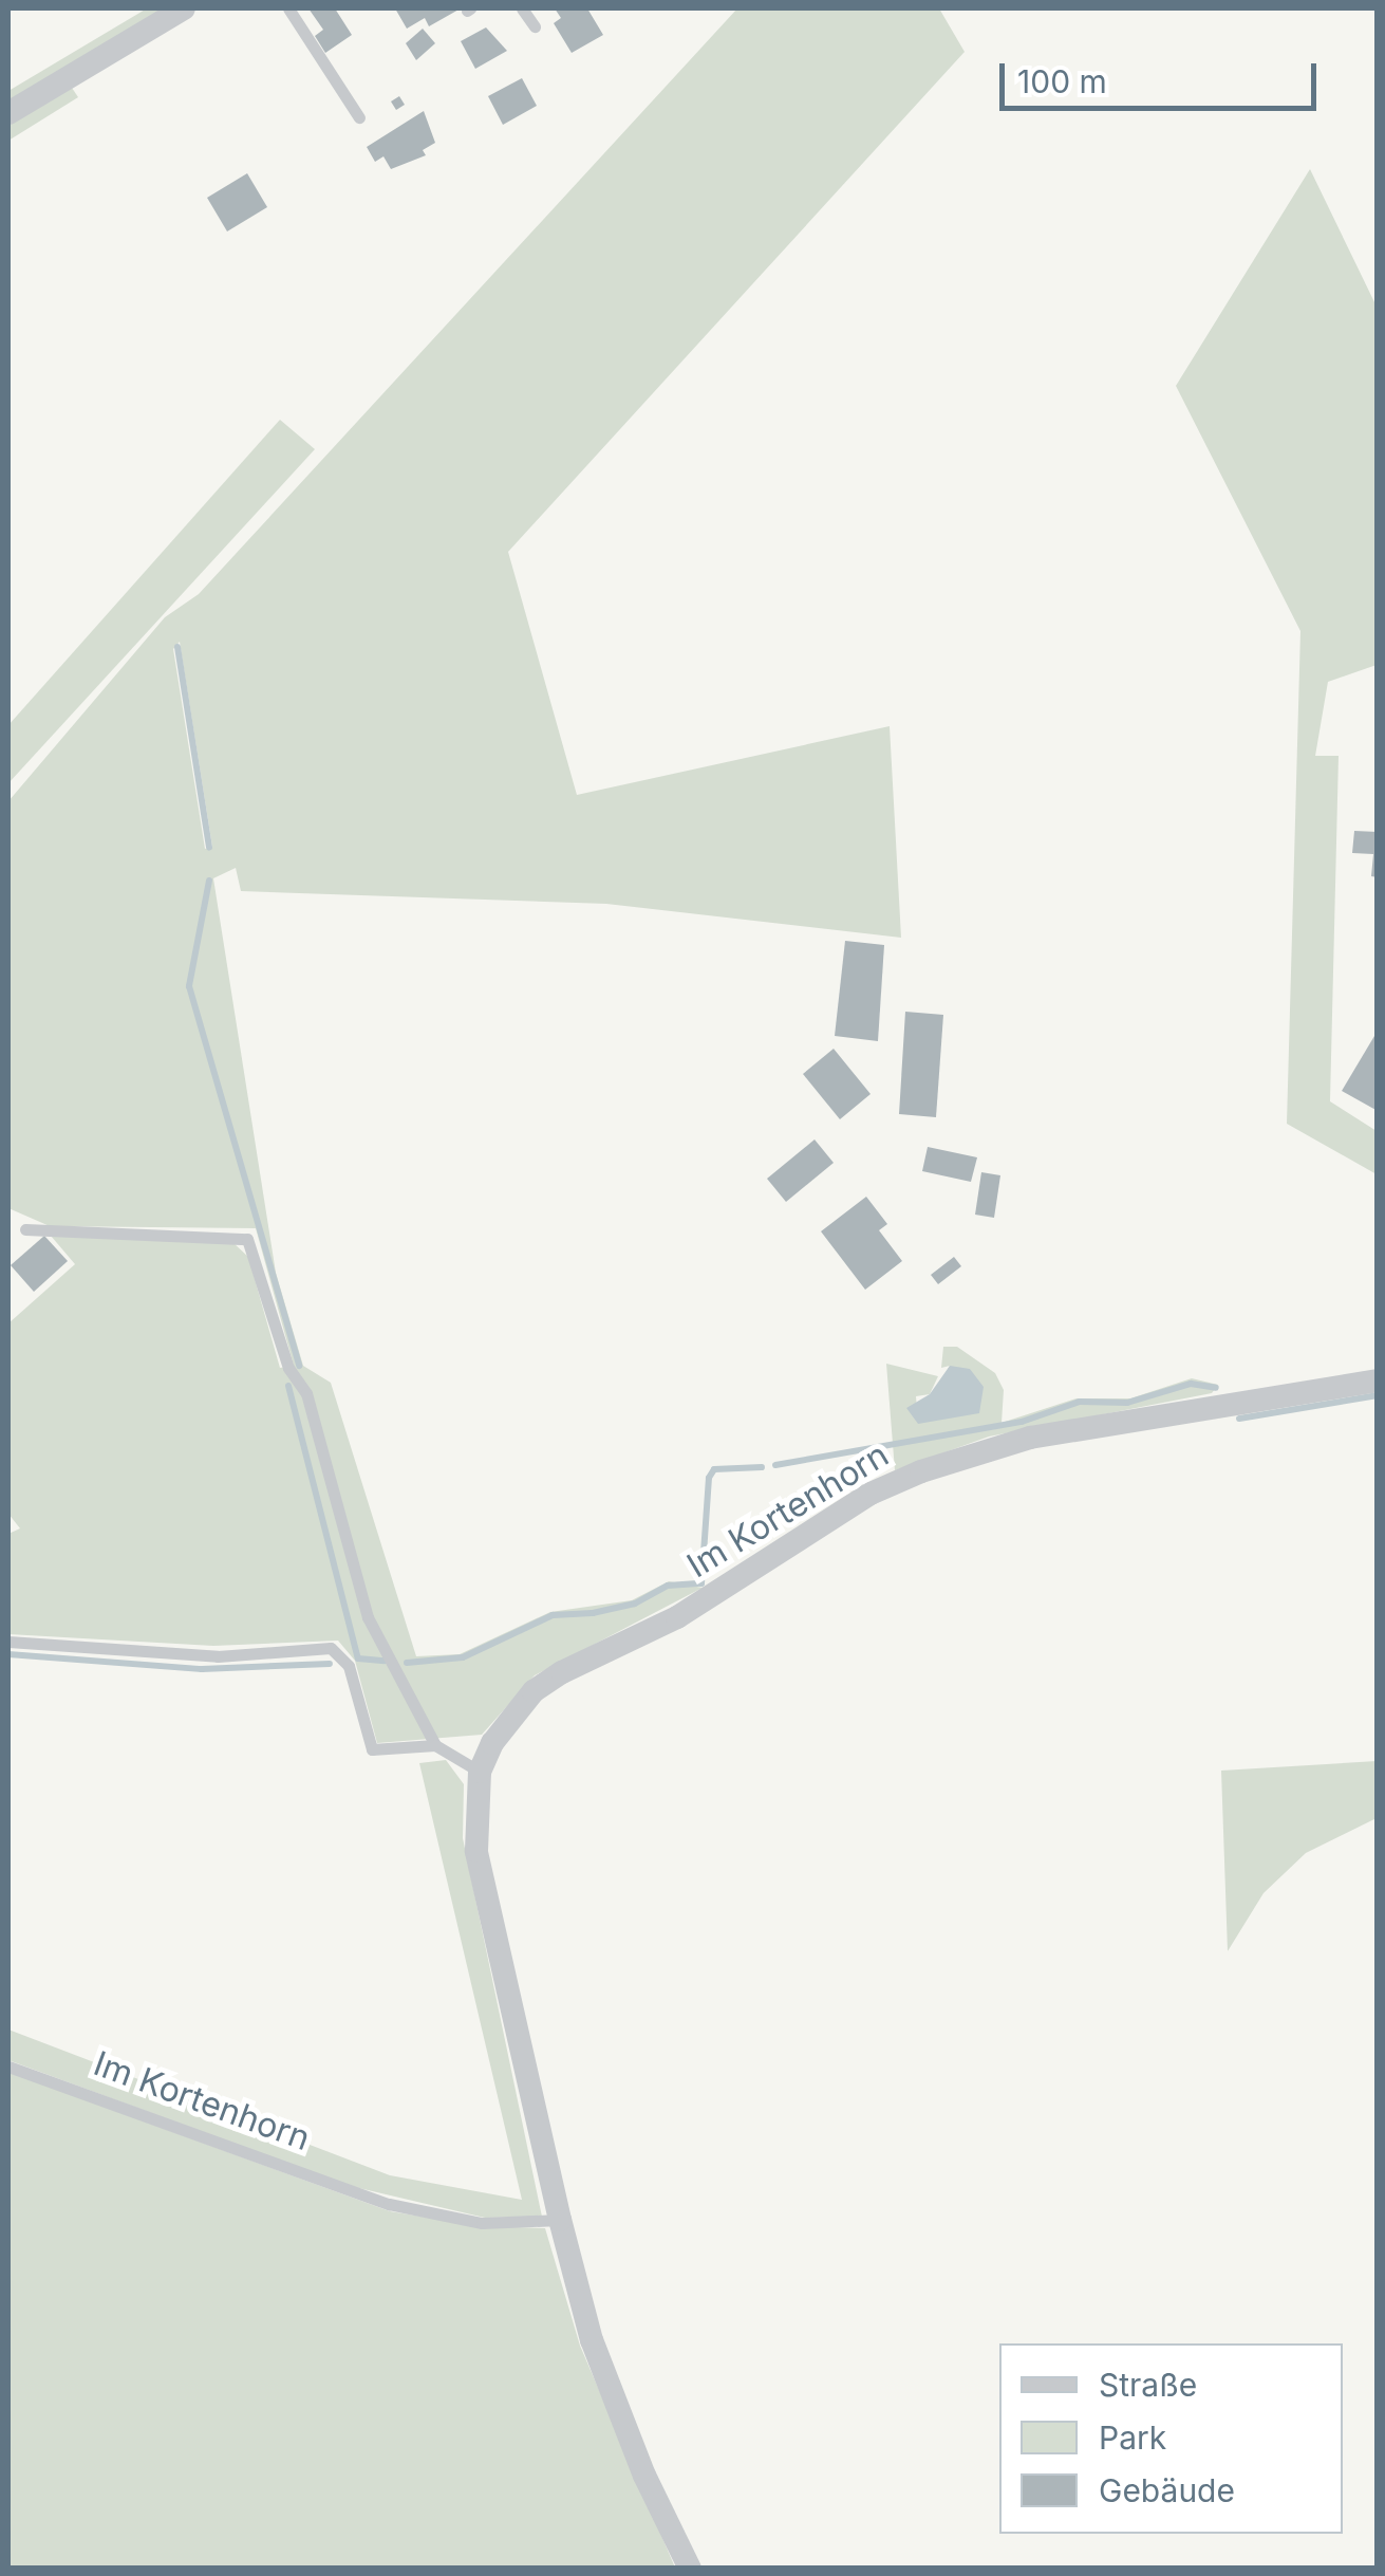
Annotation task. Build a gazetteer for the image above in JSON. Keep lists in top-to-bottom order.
{
  "streets": {
    "street": ["Im Kortenhorn"]
  },
  "legend": ["Straße", "Park", "Gebäude"],
  "scale_bar": "100 m"
}
